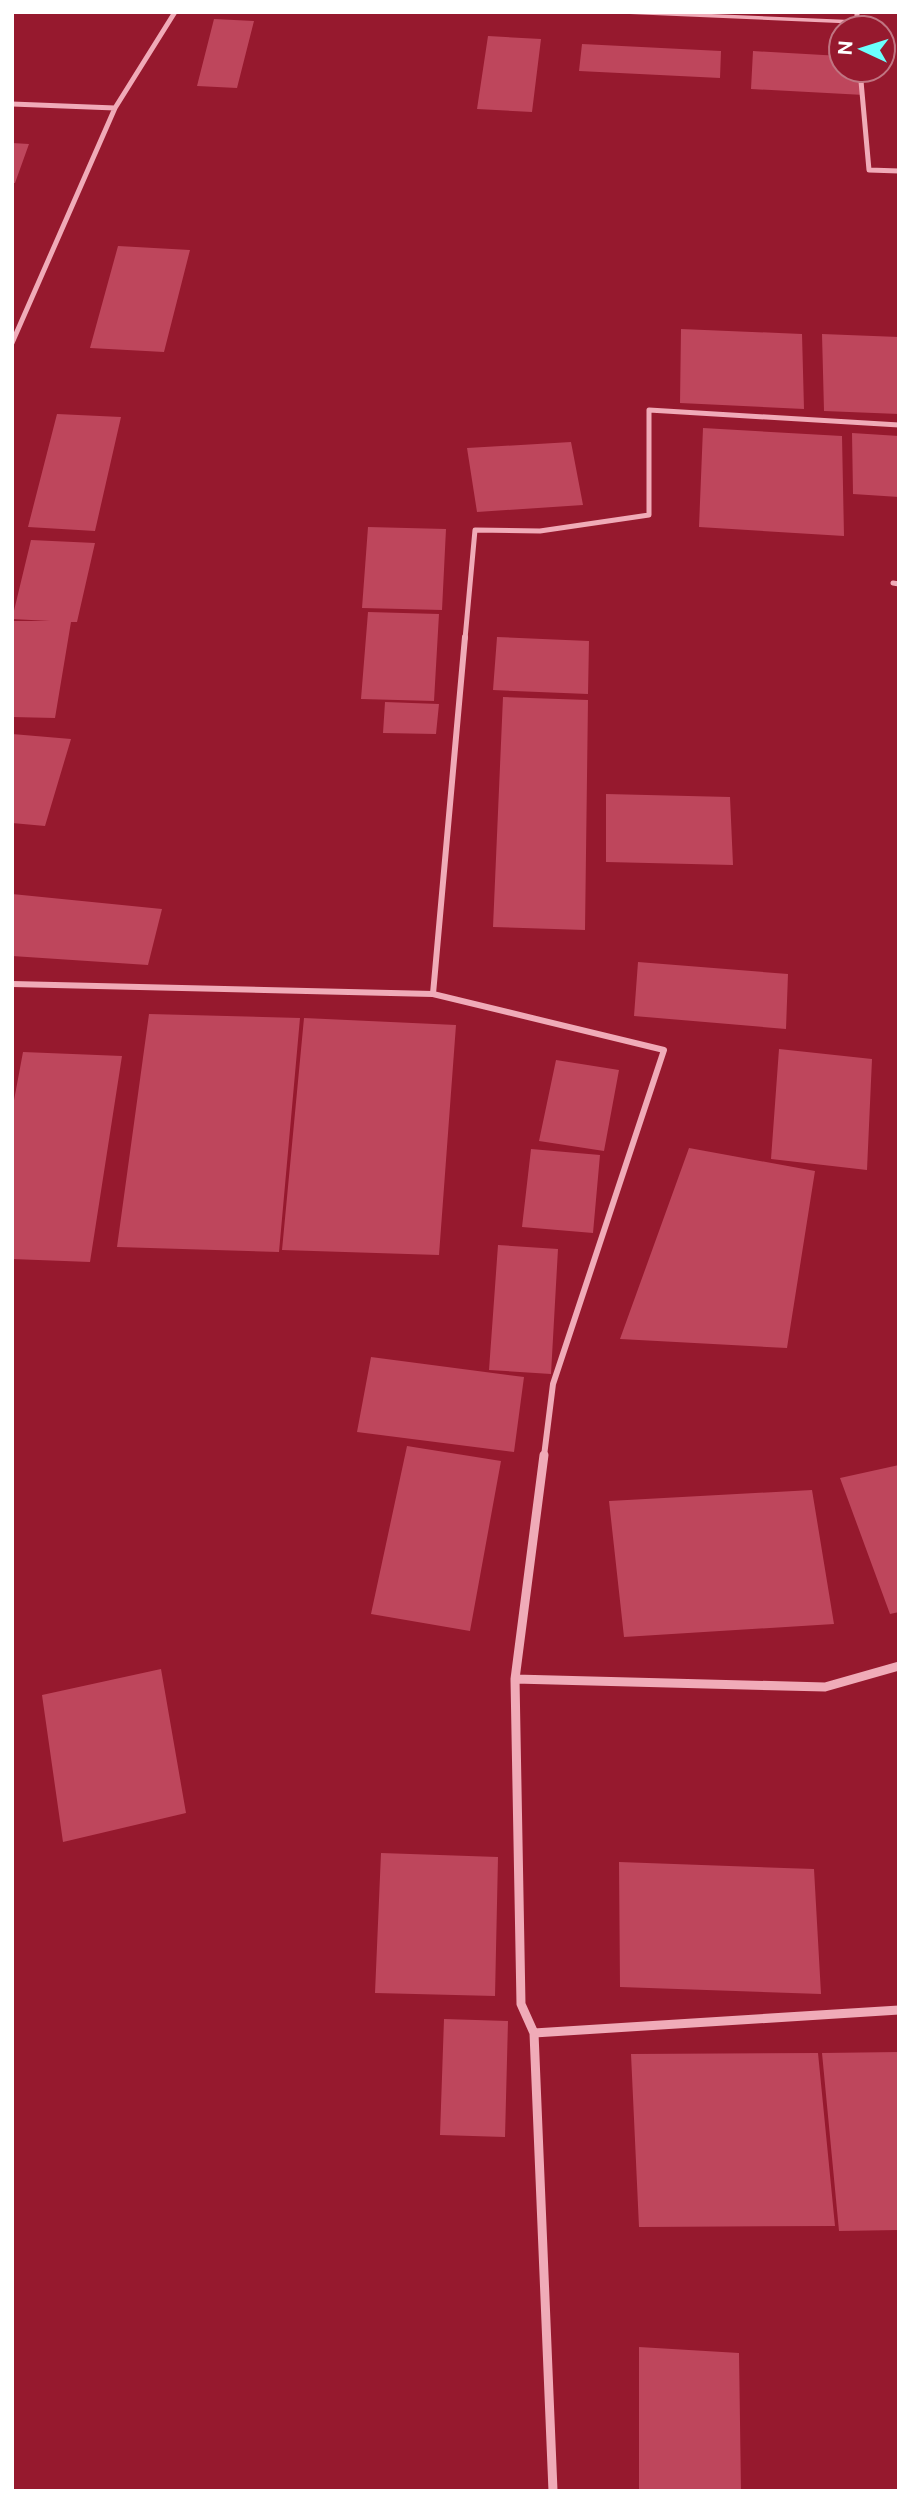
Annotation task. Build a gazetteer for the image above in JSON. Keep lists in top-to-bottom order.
{
  "north": "left"
}
